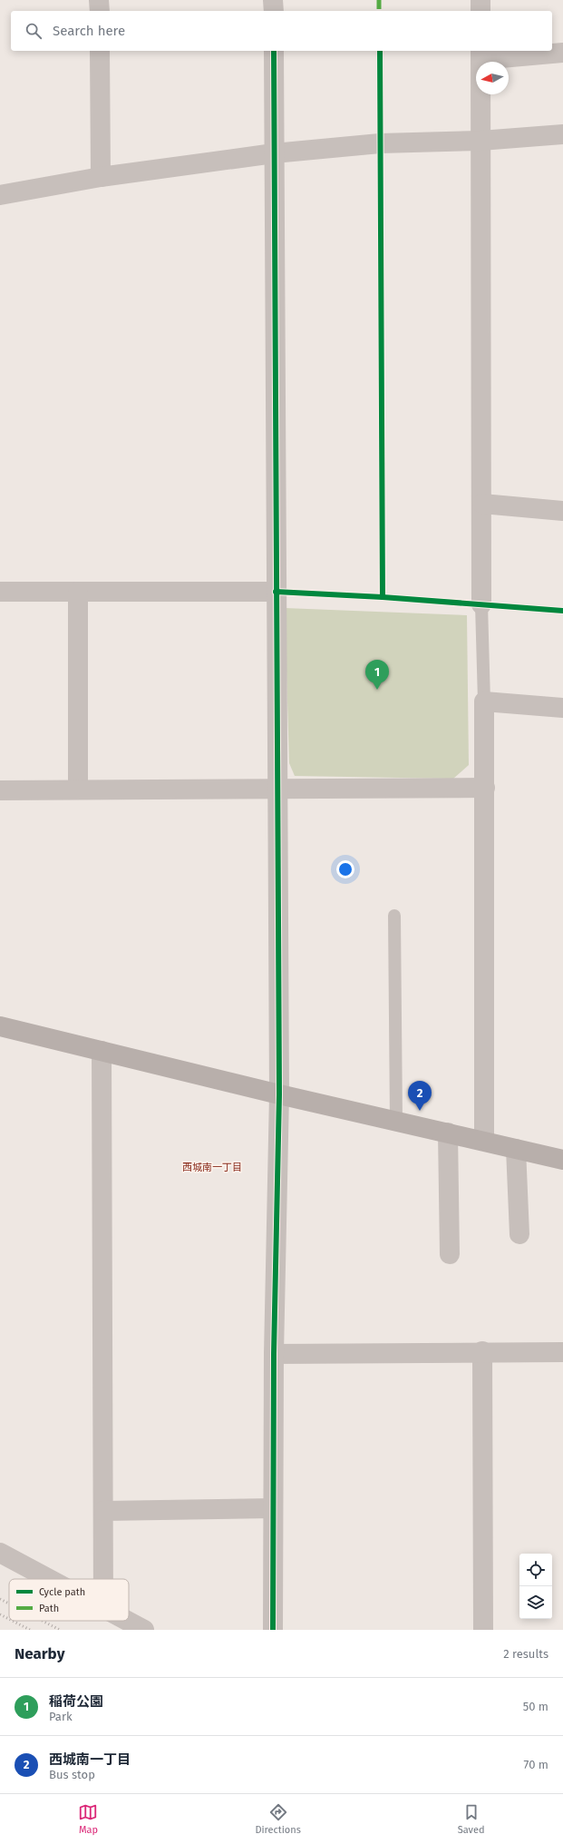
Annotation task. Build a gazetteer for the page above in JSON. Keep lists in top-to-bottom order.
{
  "districts": ["西城南一丁目"],
  "legend": ["Cycle path", "Path"],
  "north": "left",
  "page": {
    "search": "Search here",
    "pins": ["1", "2"],
    "heading": ["Nearby", "2 results"],
    "list": [
      {
        "mark": "1",
        "name": "稲荷公園",
        "note": "Park",
        "value": "50 m"
      },
      {
        "mark": "2",
        "name": "西城南一丁目",
        "note": "Bus stop",
        "value": "70 m"
      }
    ],
    "nav": ["Map", "Directions", "Saved"]
  }
}
